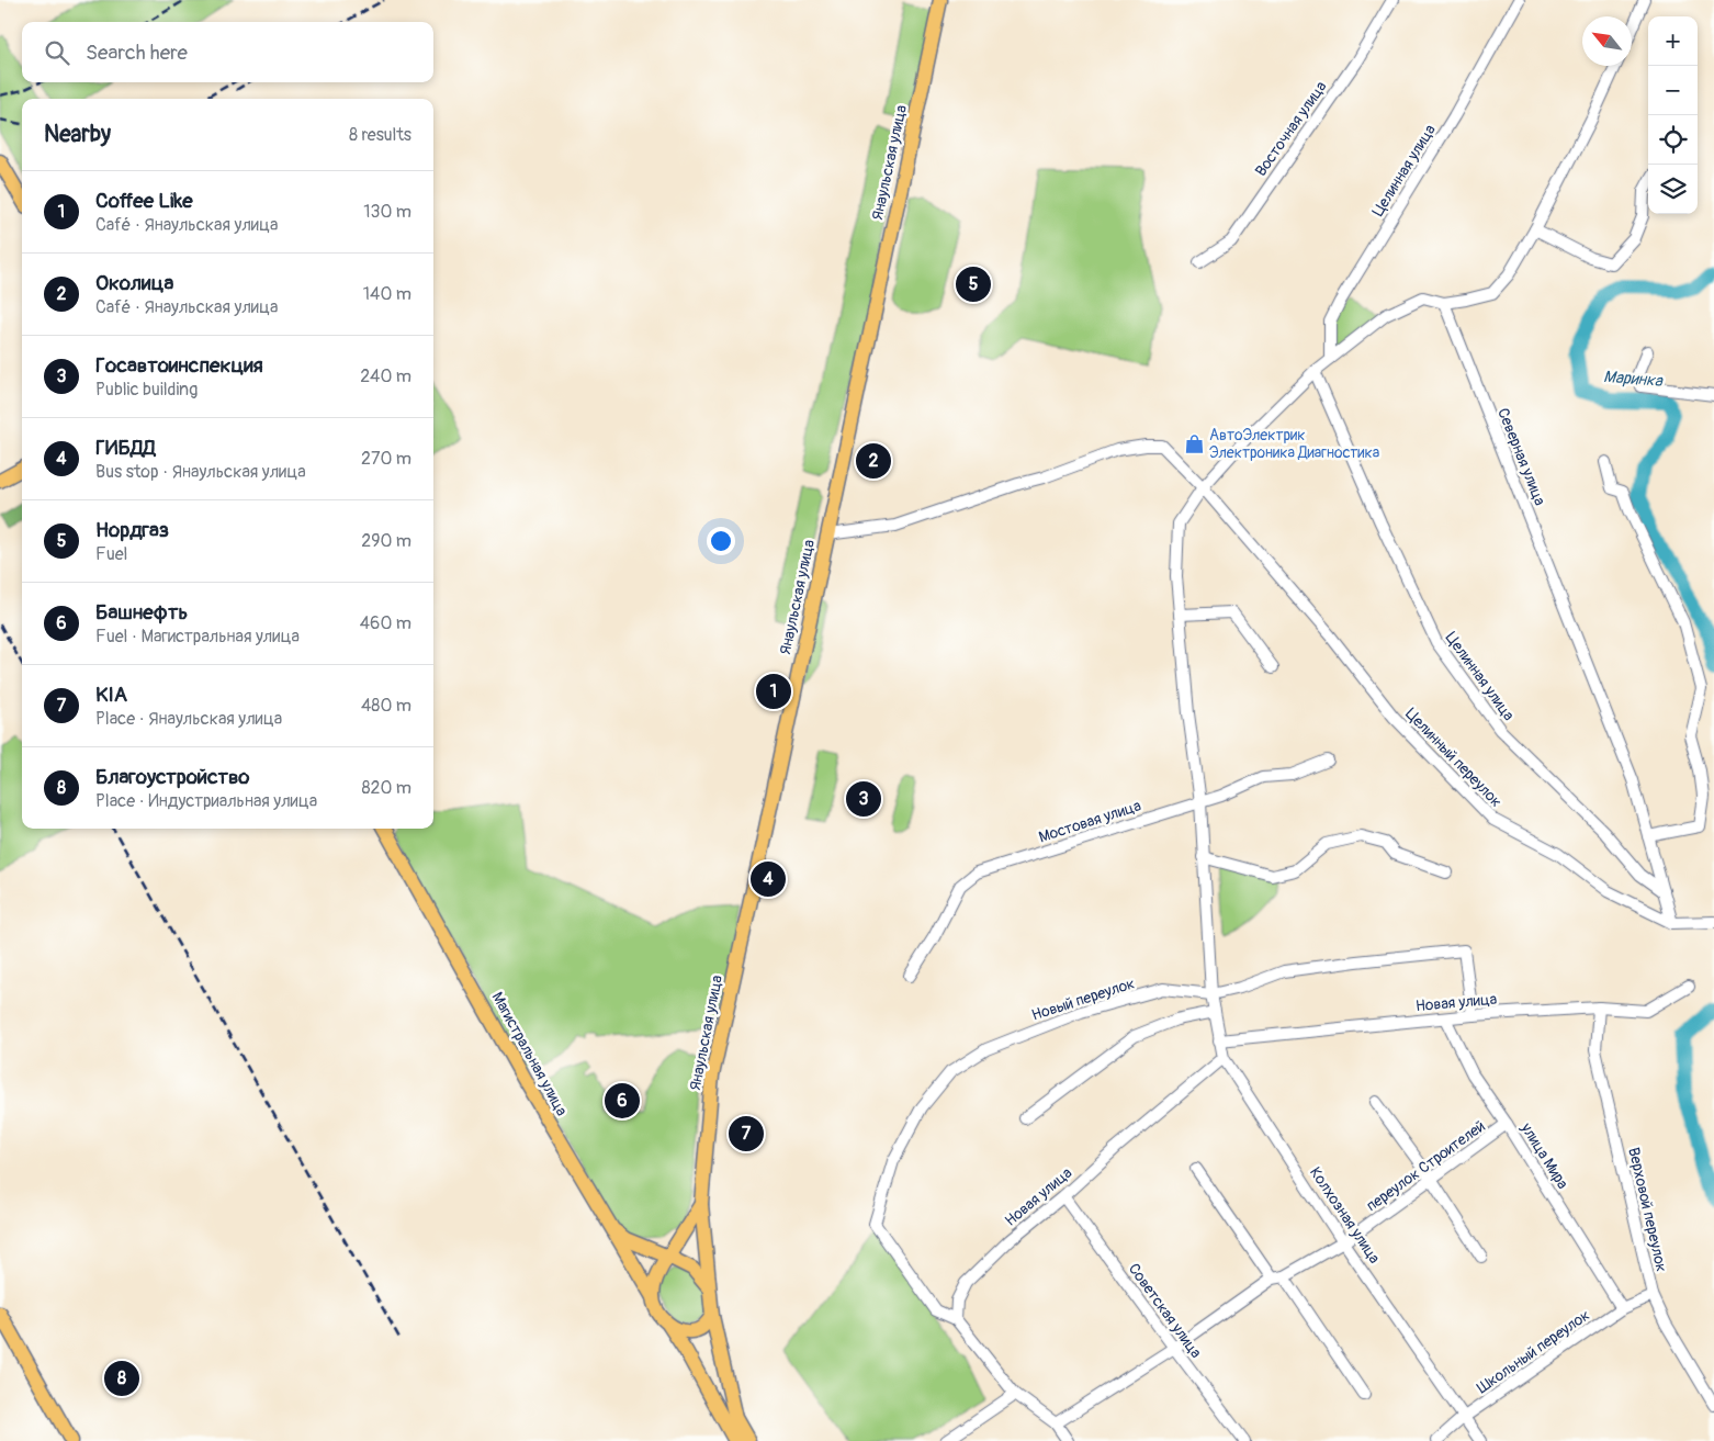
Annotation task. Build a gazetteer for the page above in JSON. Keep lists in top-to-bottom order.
{
  "streets": {
    "main road": ["Янаульская улица", "Магистральная улица"],
    "street": [
      "Восточная улица",
      "Целинная улица",
      "Северная улица",
      "Целинный переулок",
      "Мостовая улица",
      "Новый переулок",
      "Новая улица",
      "улица Мира",
      "переулок Строителей",
      "Верховой переулок",
      "Колхозная улица",
      "Советская улица",
      "Школьный переулок"
    ]
  },
  "crossings": [
    ["Янаульская улица", "Целинный переулок"],
    ["Целинная улица", "Северная улица"],
    ["Целинная улица", "Колхозная улица"],
    ["Северная улица", "Целинный переулок"],
    ["Северная улица", "Колхозная улица"],
    ["Целинный переулок", "Колхозная улица"],
    ["Мостовая улица", "Колхозная улица"],
    ["Новый переулок", "Новая улица"],
    ["Новый переулок", "Колхозная улица"],
    ["Новая улица", "улица Мира"],
    ["Новая улица", "Верховой переулок"],
    ["Новая улица", "Колхозная улица"],
    ["Новая улица", "Советская улица"],
    ["улица Мира", "переулок Строителей"],
    ["улица Мира", "Школьный переулок"],
    ["переулок Строителей", "Колхозная улица"],
    ["Верховой переулок", "Школьный переулок"],
    ["Колхозная улица", "Школьный переулок"]
  ],
  "water": ["Маринка"],
  "places": {
    "shop": ["АвтоЭлектрик Электроника Диагностика"]
  },
  "north": "top left",
  "page": {
    "map_buttons": ["+", "−"],
    "search": "Search here",
    "heading": ["Nearby", "8 results"],
    "list": [
      {
        "mark": "1",
        "name": "Coffee Like",
        "note": "Café · Янаульская улица",
        "value": "130 m"
      },
      {
        "mark": "2",
        "name": "Околица",
        "note": "Café · Янаульская улица",
        "value": "140 m"
      },
      {
        "mark": "3",
        "name": "Госавтоинспекция",
        "note": "Public building",
        "value": "240 m"
      },
      {
        "mark": "4",
        "name": "ГИБДД",
        "note": "Bus stop · Янаульская улица",
        "value": "270 m"
      },
      {
        "mark": "5",
        "name": "Нордгаз",
        "note": "Fuel",
        "value": "290 m"
      },
      {
        "mark": "6",
        "name": "Башнефть",
        "note": "Fuel · Магистральная улица",
        "value": "460 m"
      },
      {
        "mark": "7",
        "name": "KIA",
        "note": "Place · Янаульская улица",
        "value": "480 m"
      },
      {
        "mark": "8",
        "name": "Благоустройство",
        "note": "Place · Индустриальная улица",
        "value": "820 m"
      }
    ],
    "pins": [
      "5",
      "2",
      "1",
      "3",
      "4",
      "6",
      "7",
      "8"
    ]
  }
}
